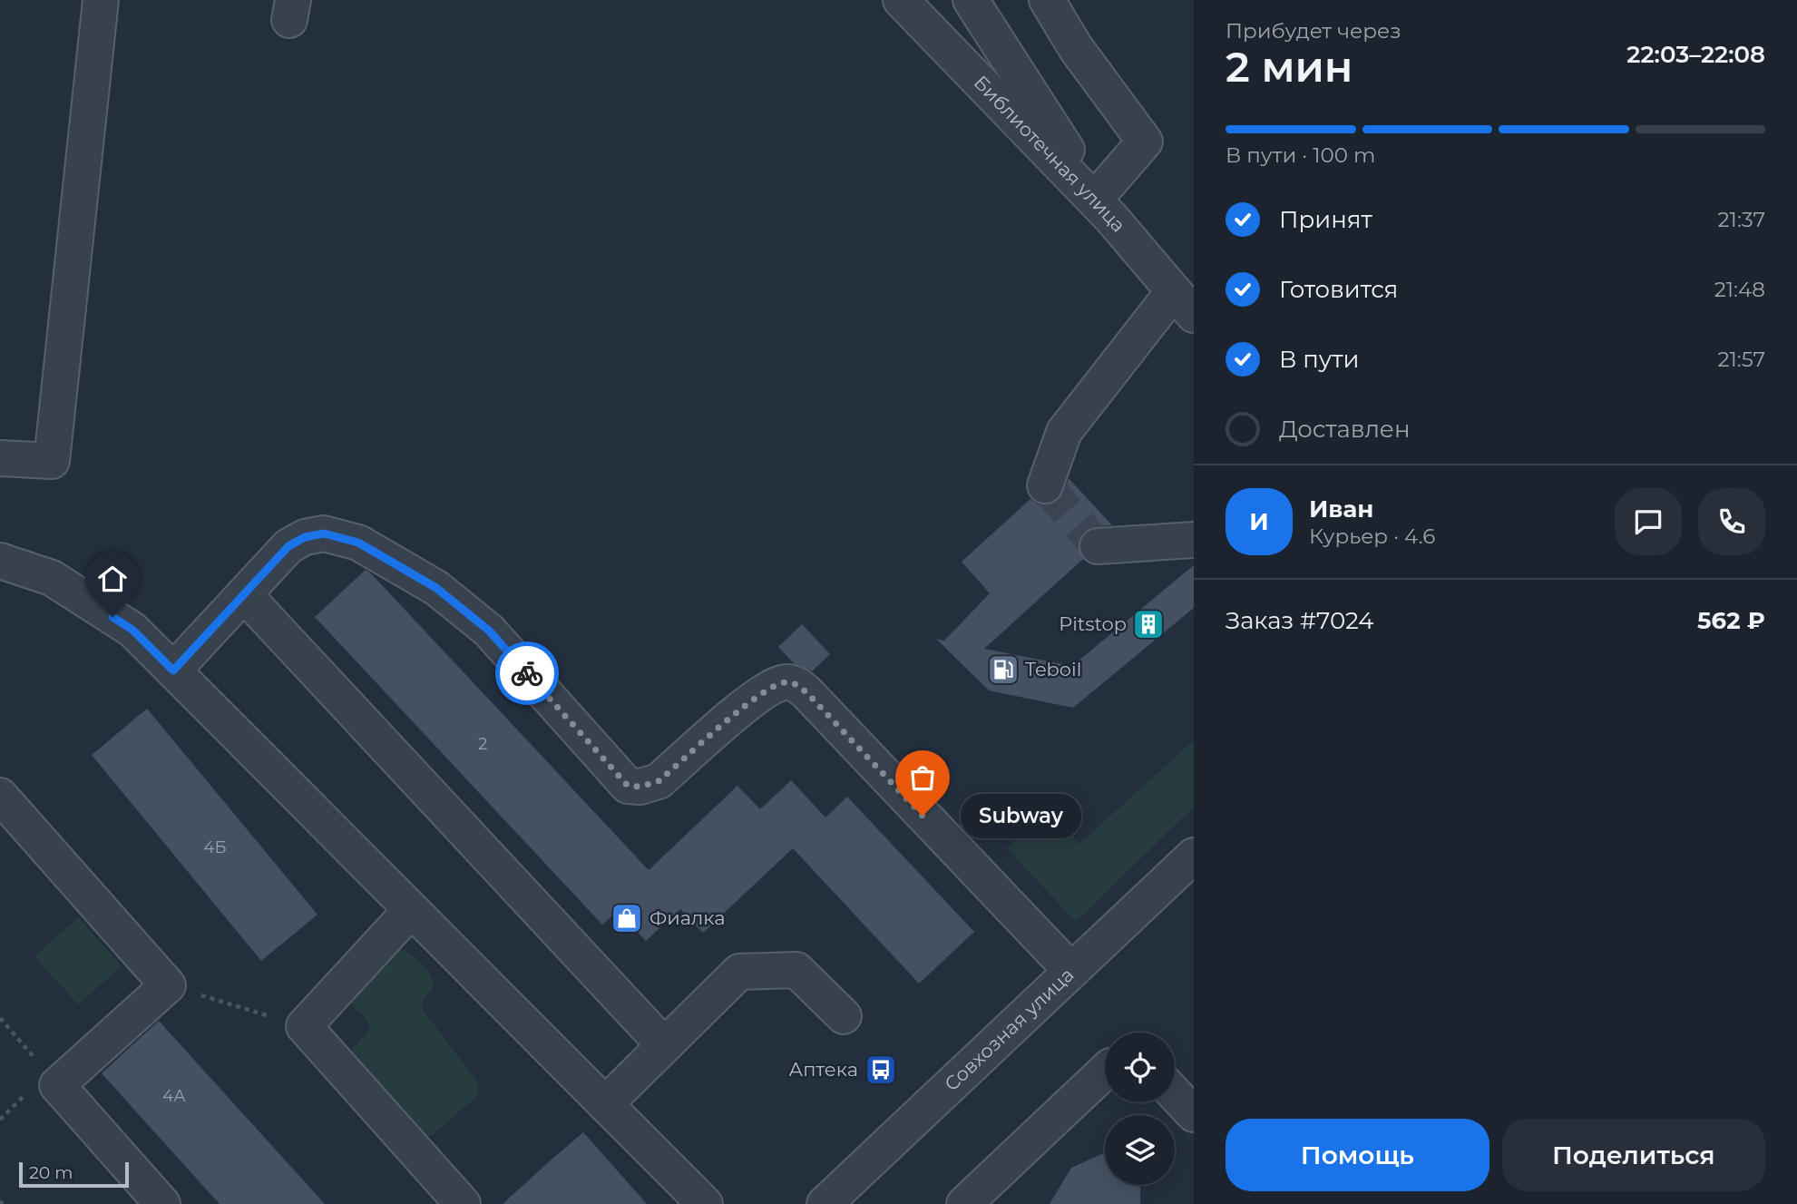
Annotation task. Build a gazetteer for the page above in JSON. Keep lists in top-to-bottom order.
{
  "streets": {
    "street": ["Библиотечная улица", "Совхозная улица"]
  },
  "places": {
    "building": ["Pitstop"],
    "fuel station": ["Teboil"],
    "other": ["Subway"],
    "shop": ["Фиалка"],
    "bus stop": ["Аптека"]
  },
  "house_numbers": ["2", "4Б", "4А"],
  "scale_bar": "20 m",
  "page": {
    "heading": ["2 мин", "Прибудет через", "22:03–22:08"],
    "panel": [
      "Иван",
      "Курьер · 4.6",
      "Заказ #7024",
      "562 ₽"
    ],
    "bar": "В пути · 100 m",
    "list": [
      ["Принят", "21:37"],
      ["Готовится", "21:48"],
      ["В пути", "21:57"],
      "Доставлен"
    ],
    "round": "И",
    "bubble": "Subway",
    "buttons": ["Помощь", "Поделиться"],
    "scale": "20 m"
  }
}
